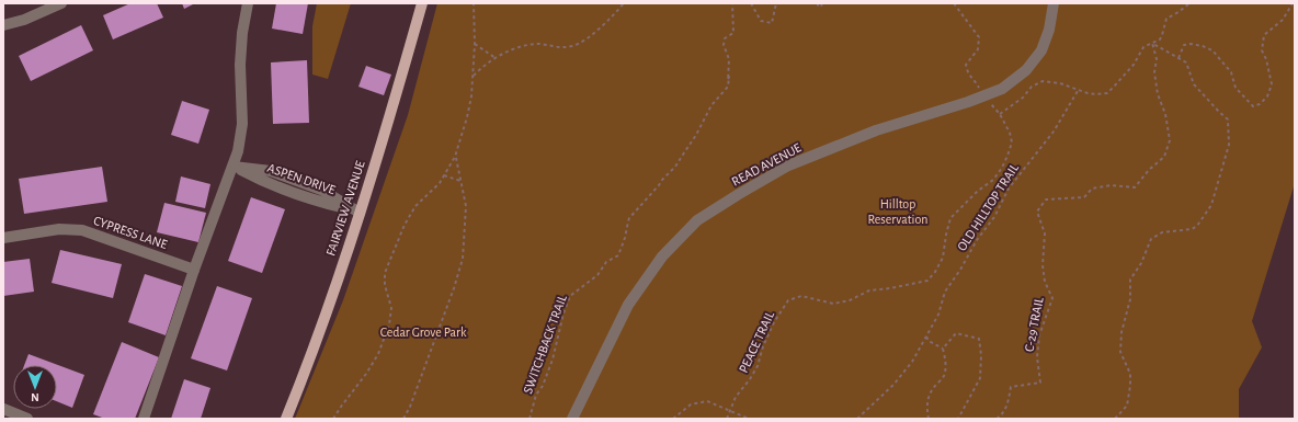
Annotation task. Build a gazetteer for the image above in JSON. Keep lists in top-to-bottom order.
{
  "streets": {
    "main road": ["FAIRVIEW AVENUE"],
    "street": ["READ AVENUE", "ASPEN DRIVE", "CYPRESS LANE"],
    "path": [
      "OLD HILLTOP TRAIL",
      "C-29 TRAIL",
      "PEACE TRAIL",
      "SWITCHBACK TRAIL"
    ]
  },
  "crossings": [
    ["READ AVENUE", "PEACE TRAIL"],
    ["ASPEN DRIVE", "FAIRVIEW AVENUE"]
  ],
  "parks": ["Hilltop Reservation", "Cedar Grove Park"],
  "north": "bottom"
}
